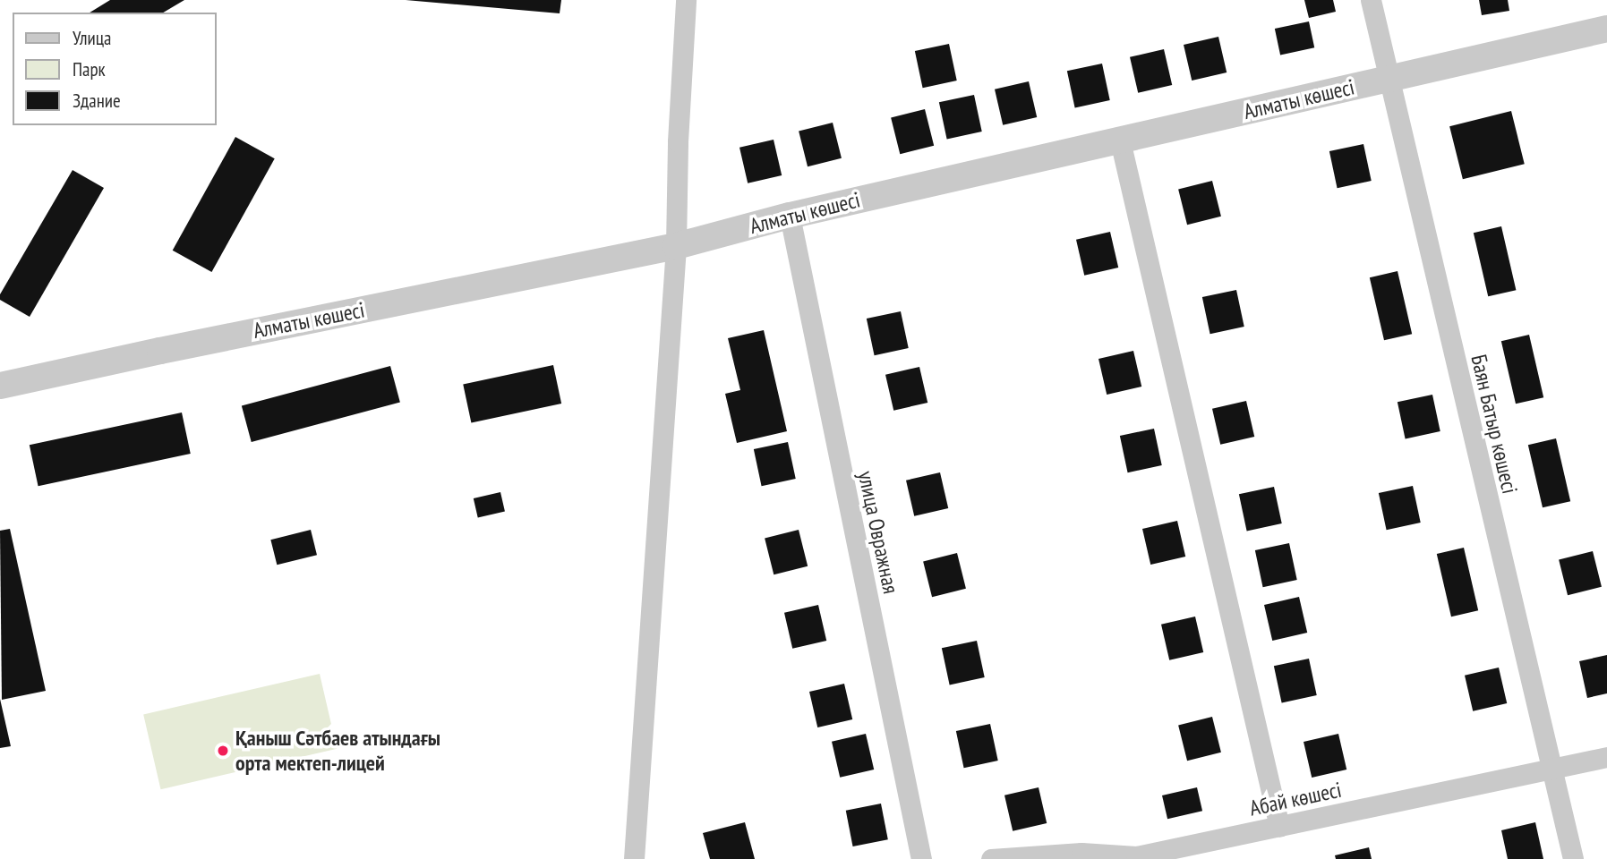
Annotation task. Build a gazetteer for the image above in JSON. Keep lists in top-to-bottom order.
{
  "streets": {
    "street": [
      "Алматы көшесі",
      "Баян Батыр көшесі",
      "улица Овражная",
      "Абай көшесі"
    ]
  },
  "crossings": [
    ["Алматы көшесі", "Баян Батыр көшесі"],
    ["Алматы көшесі", "улица Овражная"],
    ["Баян Батыр көшесі", "Абай көшесі"]
  ],
  "places": ["Қаныш Сәтбаев атындағы орта мектеп-лицей"],
  "legend": ["Улица", "Парк", "Здание"]
}
